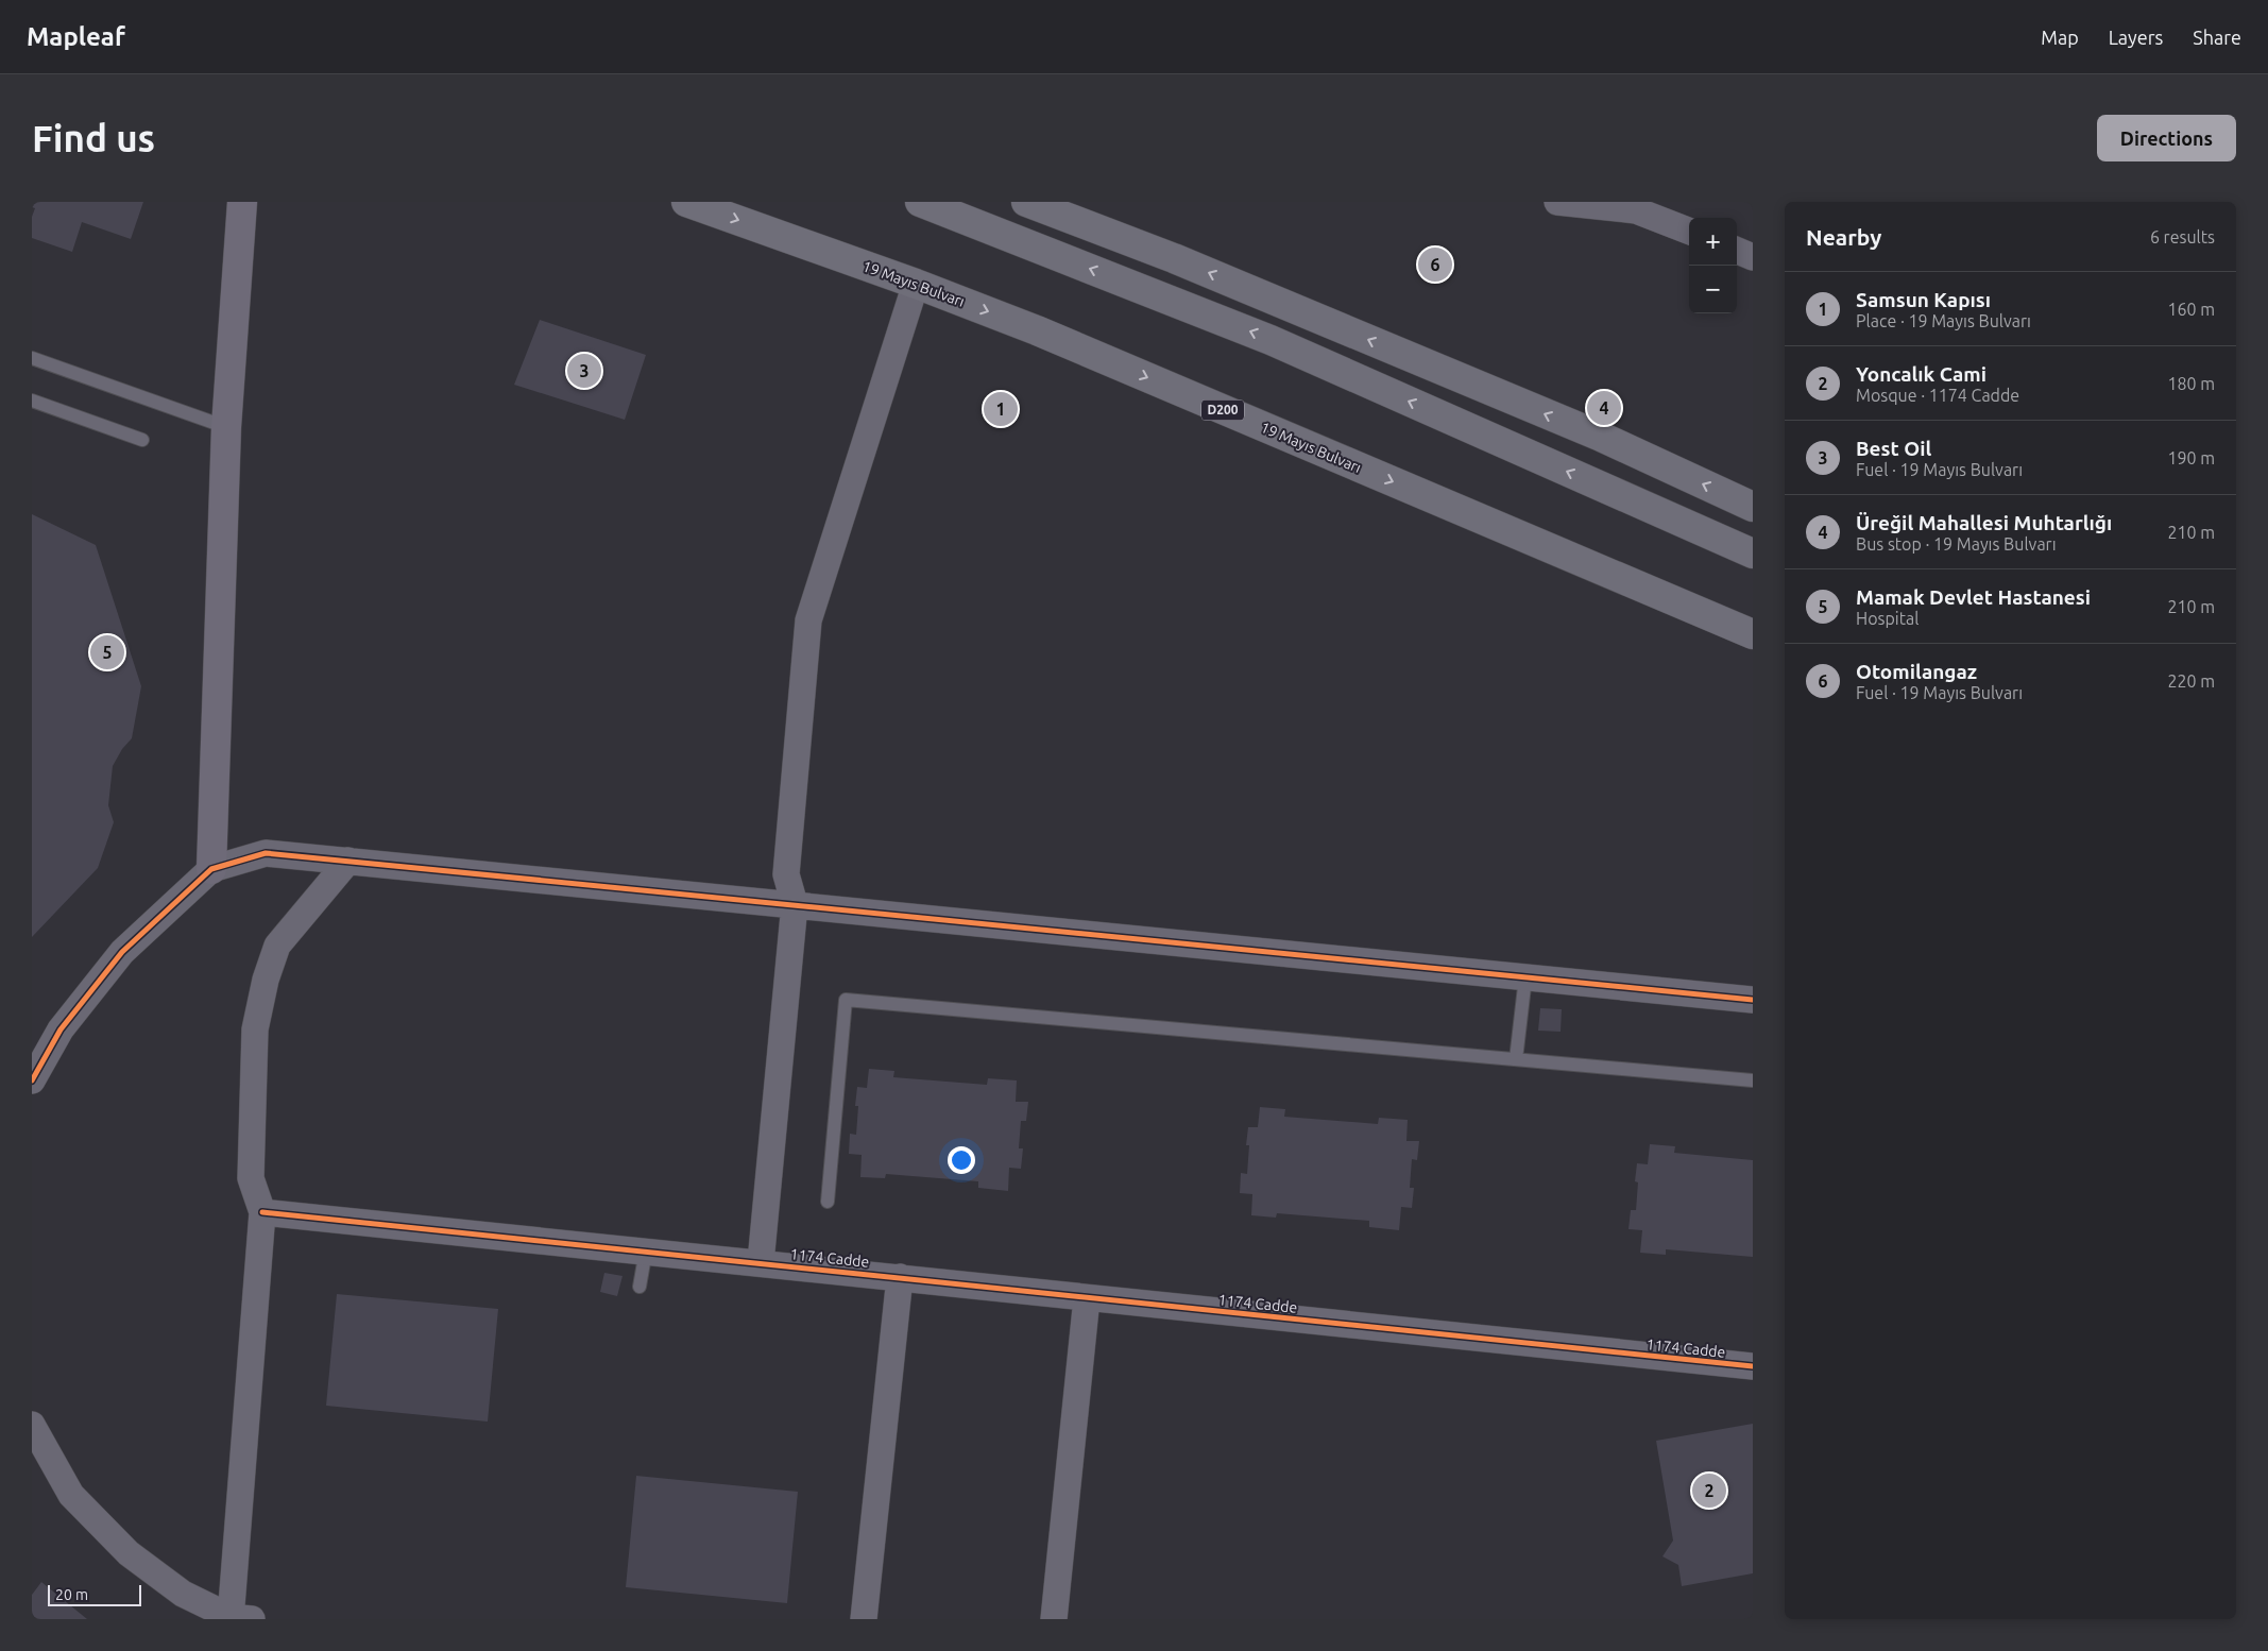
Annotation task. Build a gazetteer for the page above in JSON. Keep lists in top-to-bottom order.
{
  "streets": {
    "highway": ["19 Mayıs Bulvarı", "D200"],
    "street": ["1174 Cadde"]
  },
  "scale_bar": "20 m",
  "page": {
    "header": "Mapleaf",
    "nav": ["Map", "Layers", "Share"],
    "buttons": "Directions",
    "title": "Find us",
    "heading": ["Nearby", "6 results"],
    "map_buttons": ["+", "−"],
    "pins": [
      "6",
      "3",
      "4",
      "1",
      "5",
      "2"
    ],
    "list": [
      {
        "mark": "1",
        "name": "Samsun Kapısı",
        "note": "Place · 19 Mayıs Bulvarı",
        "value": "160 m"
      },
      {
        "mark": "2",
        "name": "Yoncalık Cami",
        "note": "Mosque · 1174 Cadde",
        "value": "180 m"
      },
      {
        "mark": "3",
        "name": "Best Oil",
        "note": "Fuel · 19 Mayıs Bulvarı",
        "value": "190 m"
      },
      {
        "mark": "4",
        "name": "Üreğil Mahallesi Muhtarlığı",
        "note": "Bus stop · 19 Mayıs Bulvarı",
        "value": "210 m"
      },
      {
        "mark": "5",
        "name": "Mamak Devlet Hastanesi",
        "note": "Hospital",
        "value": "210 m"
      },
      {
        "mark": "6",
        "name": "Otomilangaz",
        "note": "Fuel · 19 Mayıs Bulvarı",
        "value": "220 m"
      }
    ],
    "scale": "20 m"
  }
}
